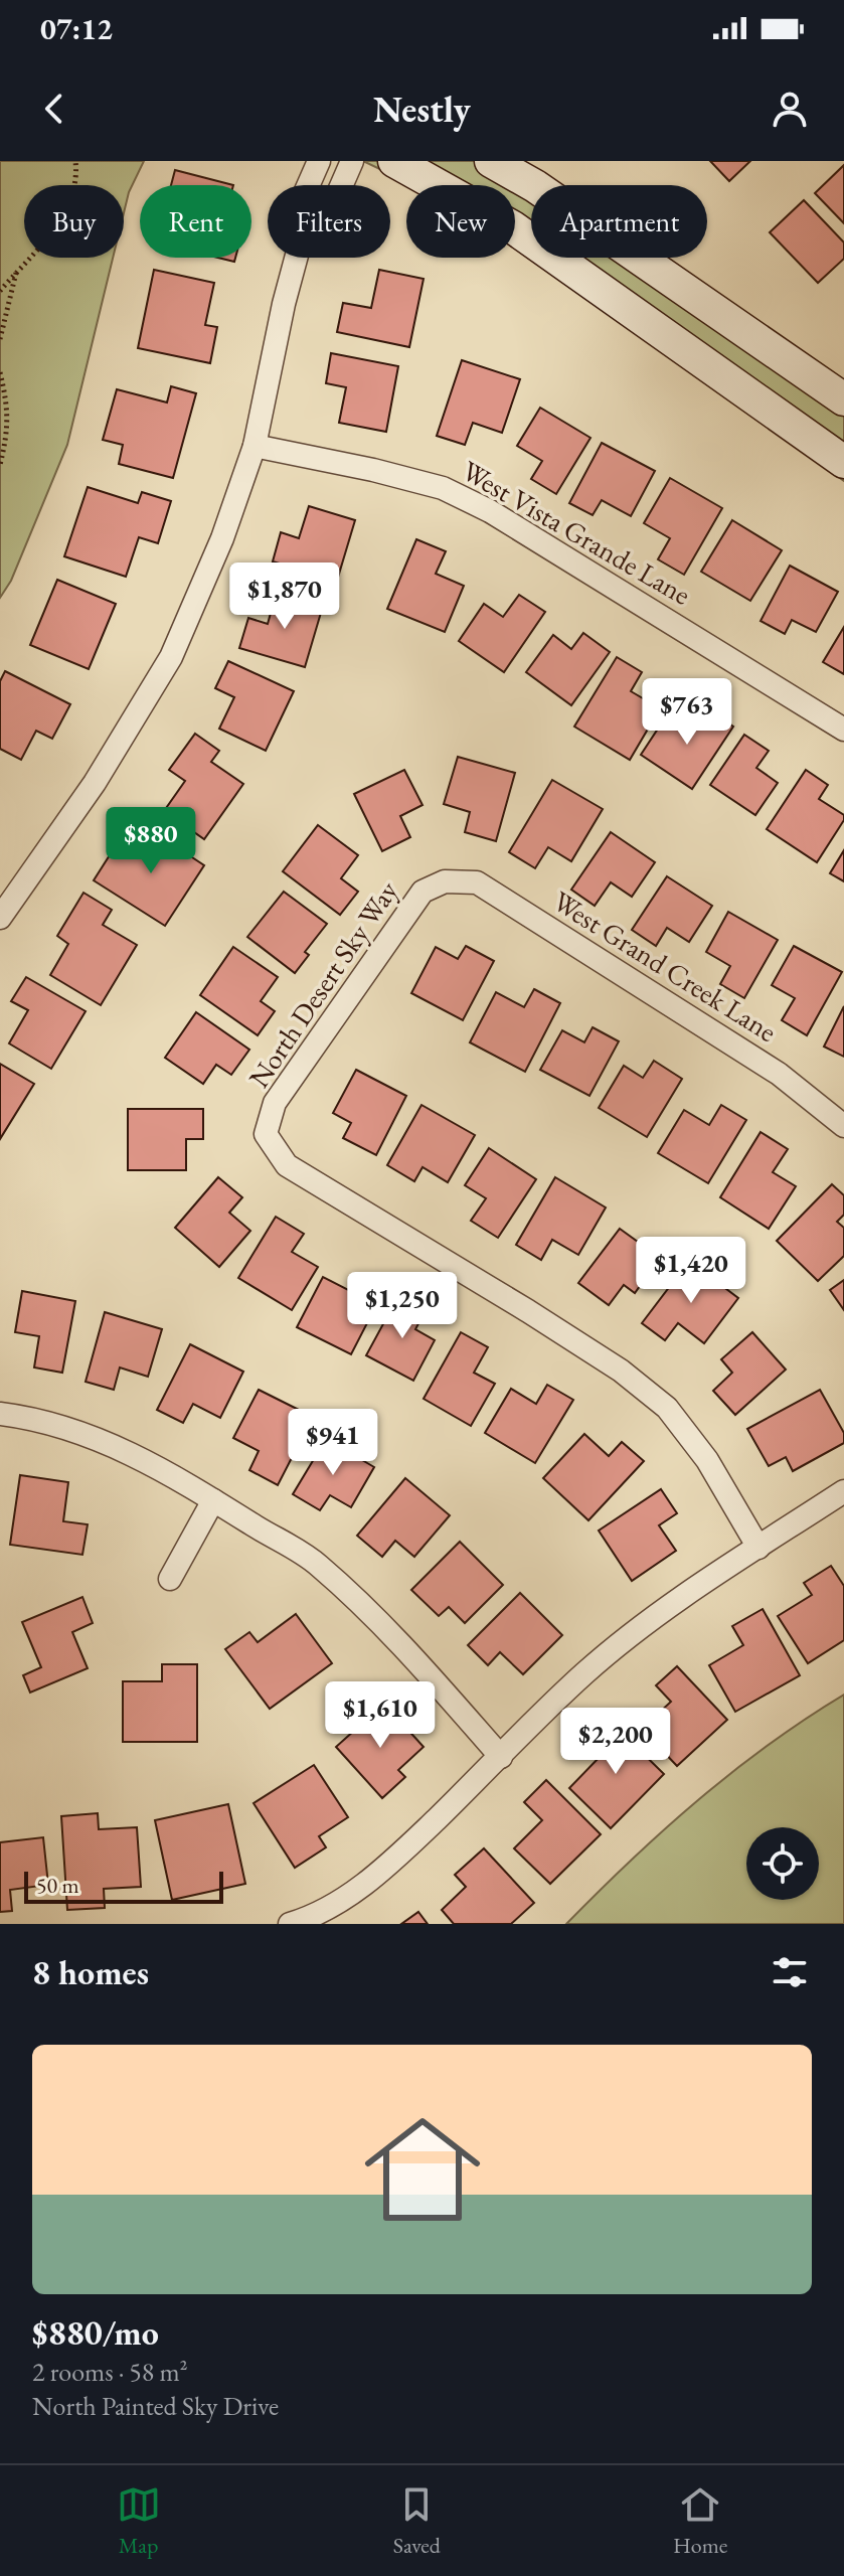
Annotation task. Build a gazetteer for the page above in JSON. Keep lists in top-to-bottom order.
{
  "streets": {
    "street": ["West Vista Grande Lane", "West Grand Creek Lane", "North Desert Sky Way"]
  },
  "crossings": [
    ["West Grand Creek Lane", "North Desert Sky Way"]
  ],
  "scale_bar": "50 m",
  "page": {
    "status": "07:12",
    "header": "Nestly",
    "chip": [
      "Buy",
      "Rent",
      "Filters",
      "New",
      "Apartment"
    ],
    "price": [
      "$1,870",
      "$763",
      "$880",
      "$1,420",
      "$1,250",
      "$941",
      "$1,610",
      "$2,200"
    ],
    "scale": "50 m",
    "heading": "8 homes",
    "list": [
      {
        "name": "$880/mo",
        "note": "2 rooms · 58 m² · North Painted Sky Drive"
      }
    ],
    "tabs": ["Map", "Saved", "Home"]
  }
}
